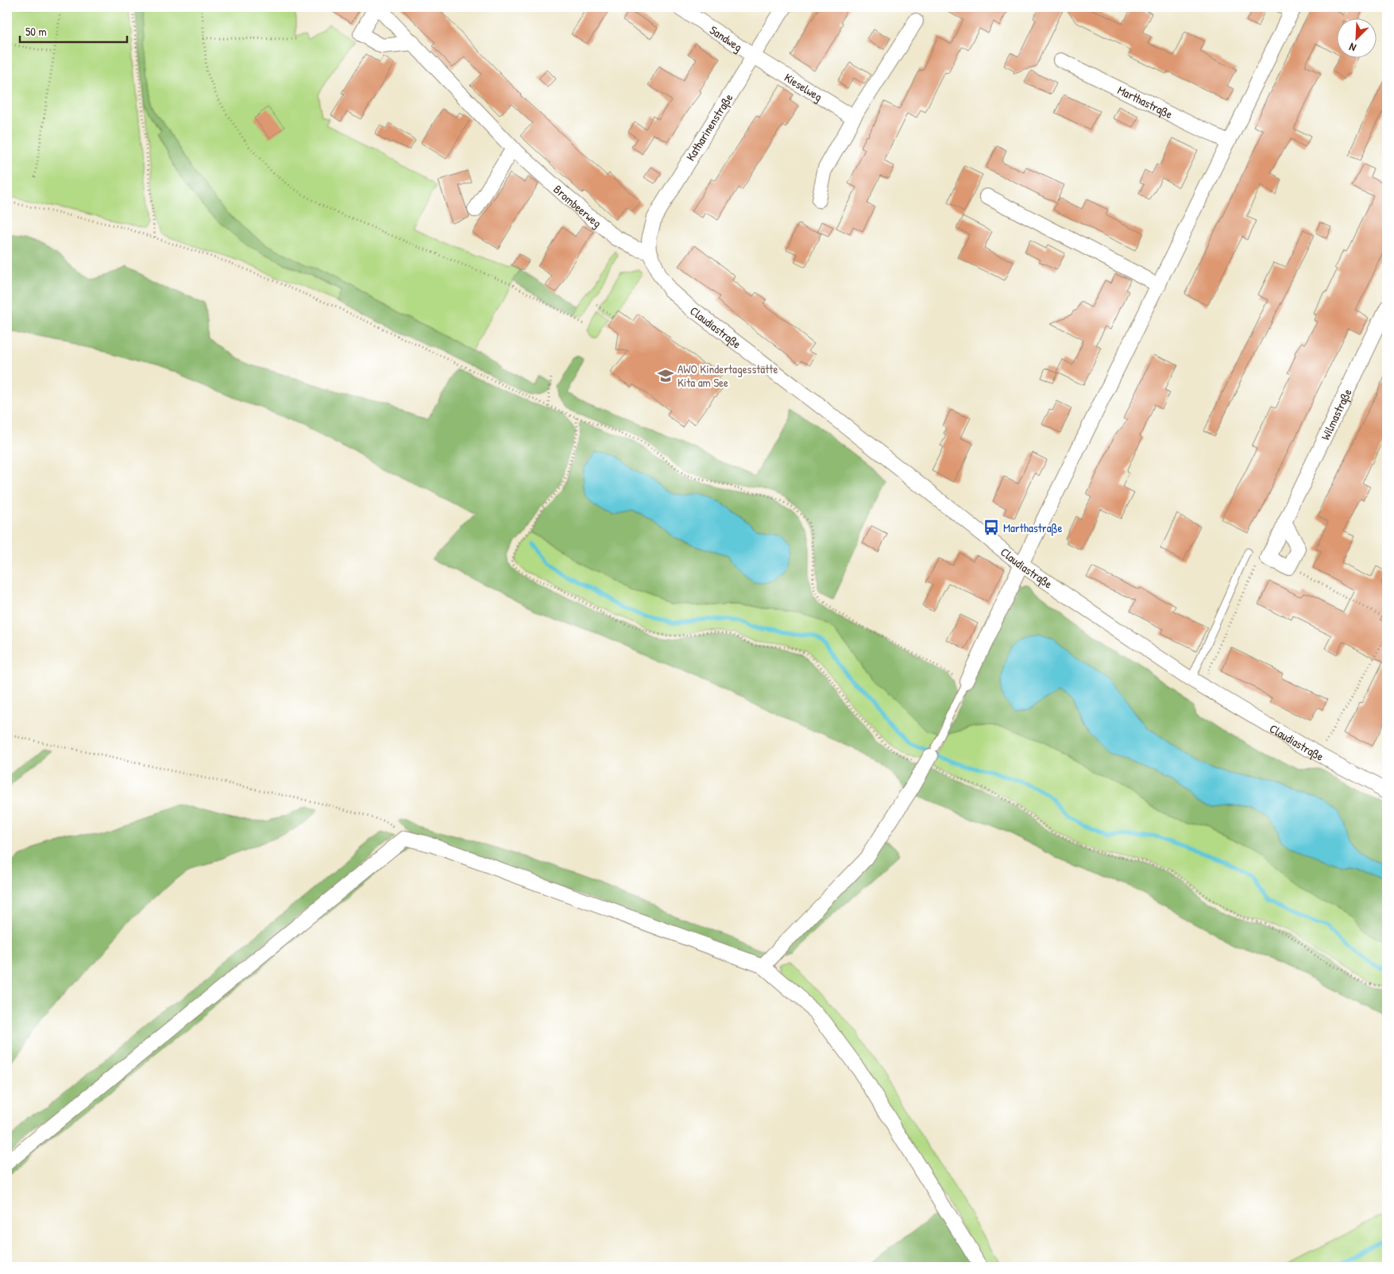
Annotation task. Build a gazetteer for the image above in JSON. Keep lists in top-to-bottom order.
{
  "streets": {
    "street": [
      "Sandweg",
      "Kieselweg",
      "Marthastraße",
      "Katharinenstraße",
      "Brombeerweg",
      "Claudiastraße",
      "Wilmastraße"
    ]
  },
  "crossings": [
    ["Sandweg", "Kieselweg"],
    ["Sandweg", "Katharinenstraße"],
    ["Kieselweg", "Katharinenstraße"],
    ["Katharinenstraße", "Brombeerweg"],
    ["Katharinenstraße", "Claudiastraße"],
    ["Brombeerweg", "Claudiastraße"]
  ],
  "places": {
    "school or university": ["AWO Kindertagesstätte Kita am See"],
    "bus stop": ["Marthastraße"]
  },
  "scale_bar": "50 m",
  "north": "bottom left"
}
